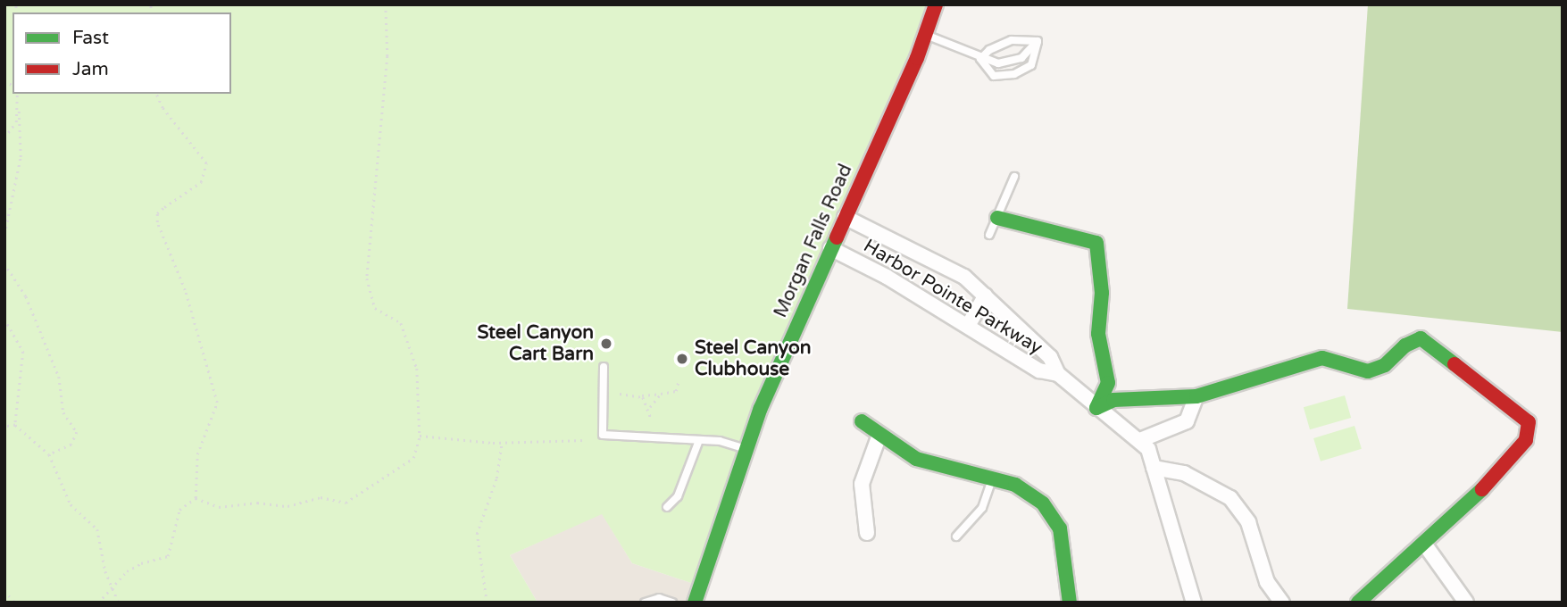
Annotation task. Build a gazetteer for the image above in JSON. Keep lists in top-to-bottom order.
{
  "streets": {
    "street": ["Morgan Falls Road", "Harbor Pointe Parkway"]
  },
  "crossings": [
    ["Morgan Falls Road", "Harbor Pointe Parkway"]
  ],
  "places": ["Steel Canyon Cart Barn", "Steel Canyon Clubhouse"],
  "legend": ["Fast", "Jam"]
}
